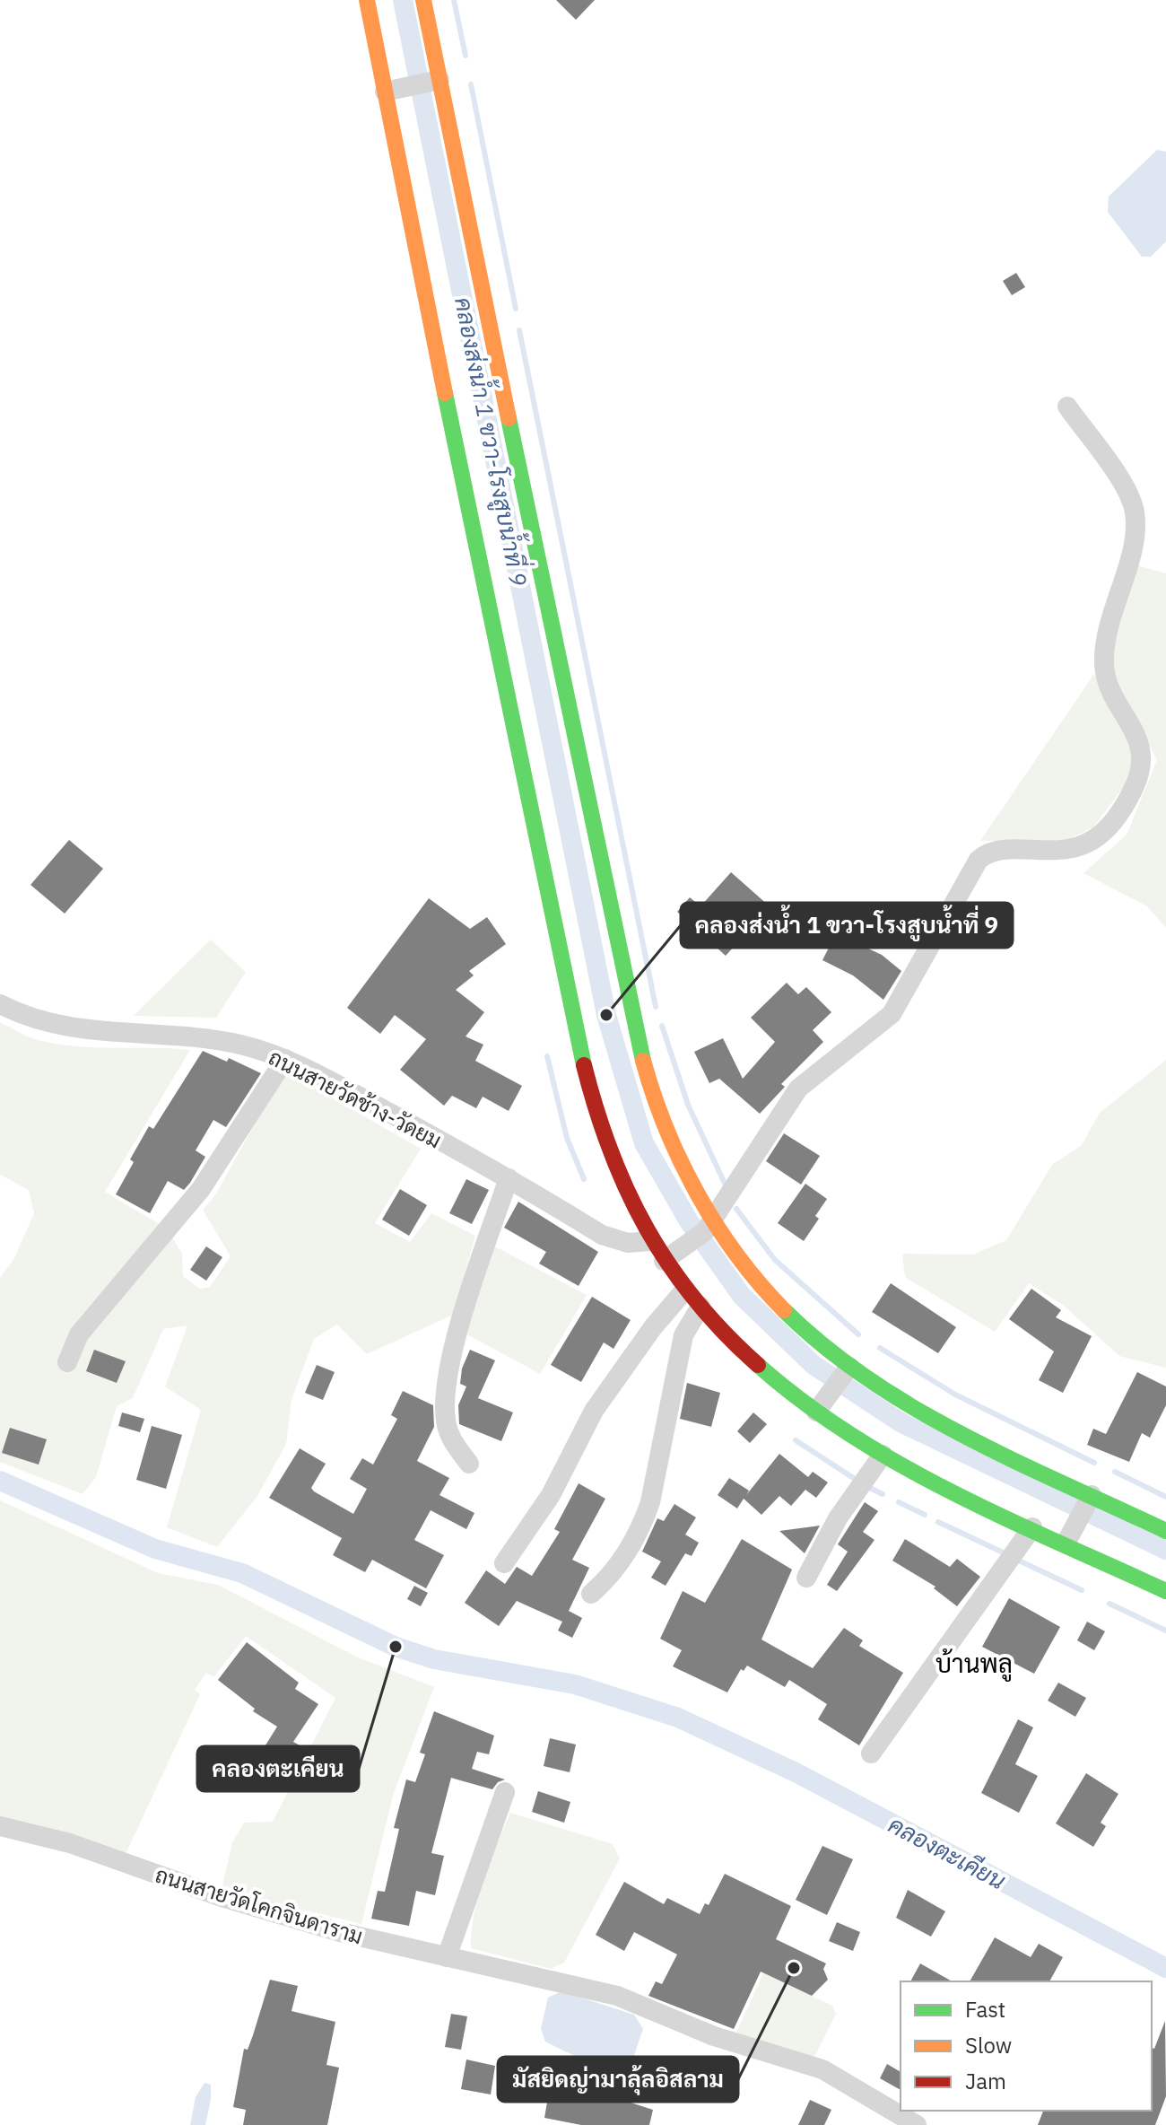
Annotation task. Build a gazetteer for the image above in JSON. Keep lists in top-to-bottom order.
{
  "streets": {
    "street": ["ถนนสายวัดช้าง-วัดยม", "ถนนสายวัดโคกจินดาราม"]
  },
  "districts": ["บ้านพลู"],
  "water": ["คลองส่งน้ำ 1 ขวา-โรงสูบน้ำที่ 9", "คลองตะเคียน"],
  "places": ["คลองส่งน้ำ 1 ขวา-โรงสูบน้ำที่ 9", "คลองตะเคียน", "มัสยิดญ่ามาลุ้ลอิสลาม"],
  "legend": ["Fast", "Slow", "Jam"]
}
